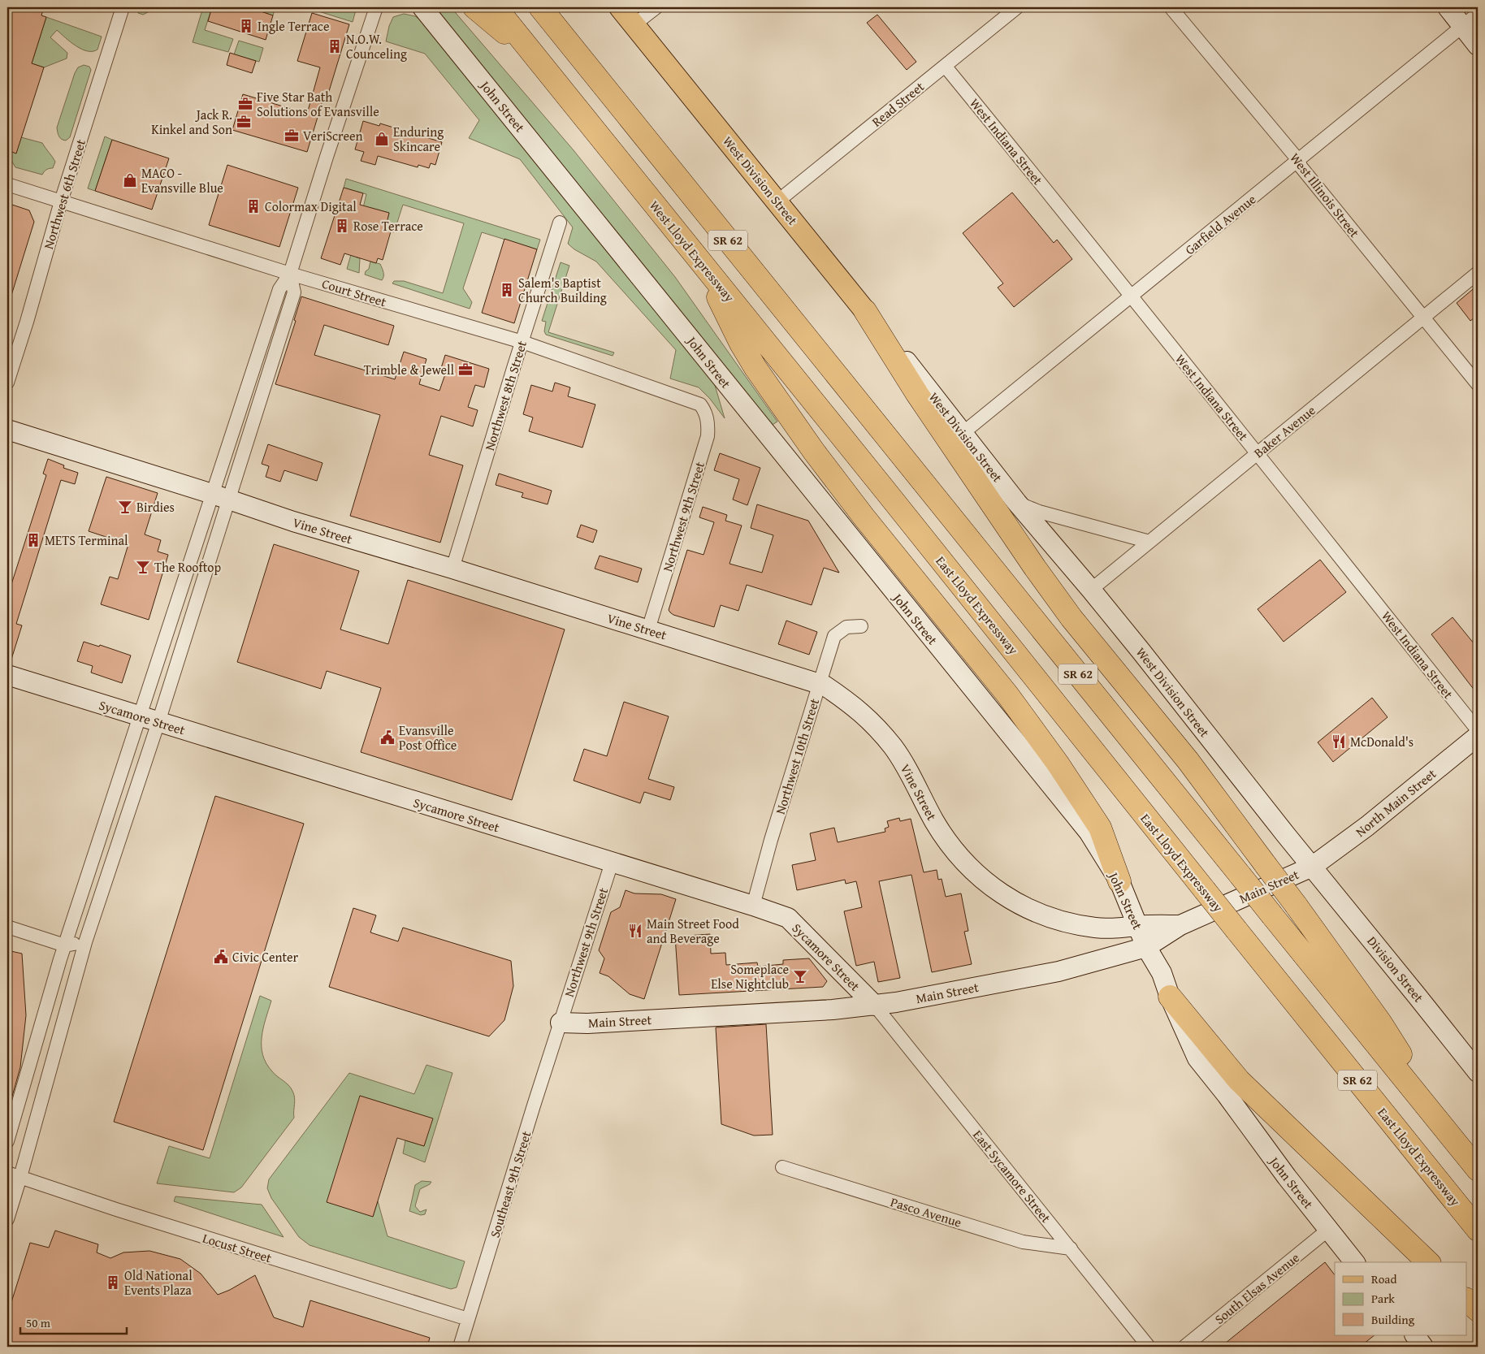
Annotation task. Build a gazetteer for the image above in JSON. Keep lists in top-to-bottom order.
{
  "streets": {
    "highway": ["SR 62", "West Lloyd Expressway", "East Lloyd Expressway"],
    "main road": [
      "John Street",
      "West Division Street",
      "Vine Street",
      "Sycamore Street",
      "North Main Street",
      "Main Street",
      "Division Street"
    ],
    "street": [
      "Read Street",
      "West Indiana Street",
      "Northwest 6th Street",
      "West Illinois Street",
      "Garfield Avenue",
      "Court Street",
      "Northwest 8th Street",
      "Baker Avenue",
      "Northwest 9th Street",
      "Northwest 10th Street",
      "East Sycamore Street",
      "Southeast 9th Street",
      "Pasco Avenue",
      "Locust Street",
      "South Elsas Avenue"
    ]
  },
  "crossings": [
    ["Read Street", "West Indiana Street"],
    ["Read Street", "West Division Street"],
    ["John Street", "Vine Street"],
    ["John Street", "Main Street"],
    ["John Street", "South Elsas Avenue"],
    ["West Indiana Street", "Garfield Avenue"],
    ["West Indiana Street", "Baker Avenue"],
    ["West Division Street", "Garfield Avenue"],
    ["West Division Street", "Baker Avenue"],
    ["West Division Street", "North Main Street"],
    ["West Division Street", "Main Street"],
    ["West Division Street", "Division Street"],
    ["Northwest 6th Street", "Court Street"],
    ["West Illinois Street", "Garfield Avenue"],
    ["West Illinois Street", "Baker Avenue"],
    ["West Lloyd Expressway", "East Lloyd Expressway"],
    ["Court Street", "Northwest 8th Street"],
    ["Court Street", "Northwest 9th Street"],
    ["Northwest 8th Street", "Vine Street"],
    ["Northwest 9th Street", "Vine Street"],
    ["Northwest 9th Street", "Sycamore Street"],
    ["Northwest 9th Street", "Main Street"],
    ["Northwest 9th Street", "Southeast 9th Street"],
    ["Vine Street", "Northwest 10th Street"],
    ["Vine Street", "Main Street"],
    ["Sycamore Street", "Northwest 10th Street"],
    ["Sycamore Street", "Main Street"],
    ["Sycamore Street", "East Sycamore Street"],
    ["North Main Street", "Main Street"],
    ["North Main Street", "Division Street"],
    ["Main Street", "Division Street"],
    ["Main Street", "East Sycamore Street"],
    ["Main Street", "Southeast 9th Street"],
    ["East Sycamore Street", "Pasco Avenue"],
    ["Southeast 9th Street", "Locust Street"]
  ],
  "places": {
    "building": [
      "Ingle Terrace",
      "N.O.W. Counceling",
      "Colormax Digital",
      "Rose Terrace",
      "Salem's Baptist Church Building",
      "METS Terminal",
      "Old National Events Plaza"
    ],
    "office": [
      "Five Star Bath Solutions of Evansville",
      "Jack R. Kinkel and Son",
      "VeriScreen",
      "Trimble & Jewell"
    ],
    "shop": ["Enduring Skincare", "MACO - Evansville Blue"],
    "bar": ["Birdies", "The Rooftop", "Someplace Else Nightclub"],
    "public building": ["Evansville Post Office", "Civic Center"],
    "restaurant": ["McDonald's", "Main Street Food and Beverage"]
  },
  "legend": ["Road", "Park", "Building"],
  "scale_bar": "50 m"
}
